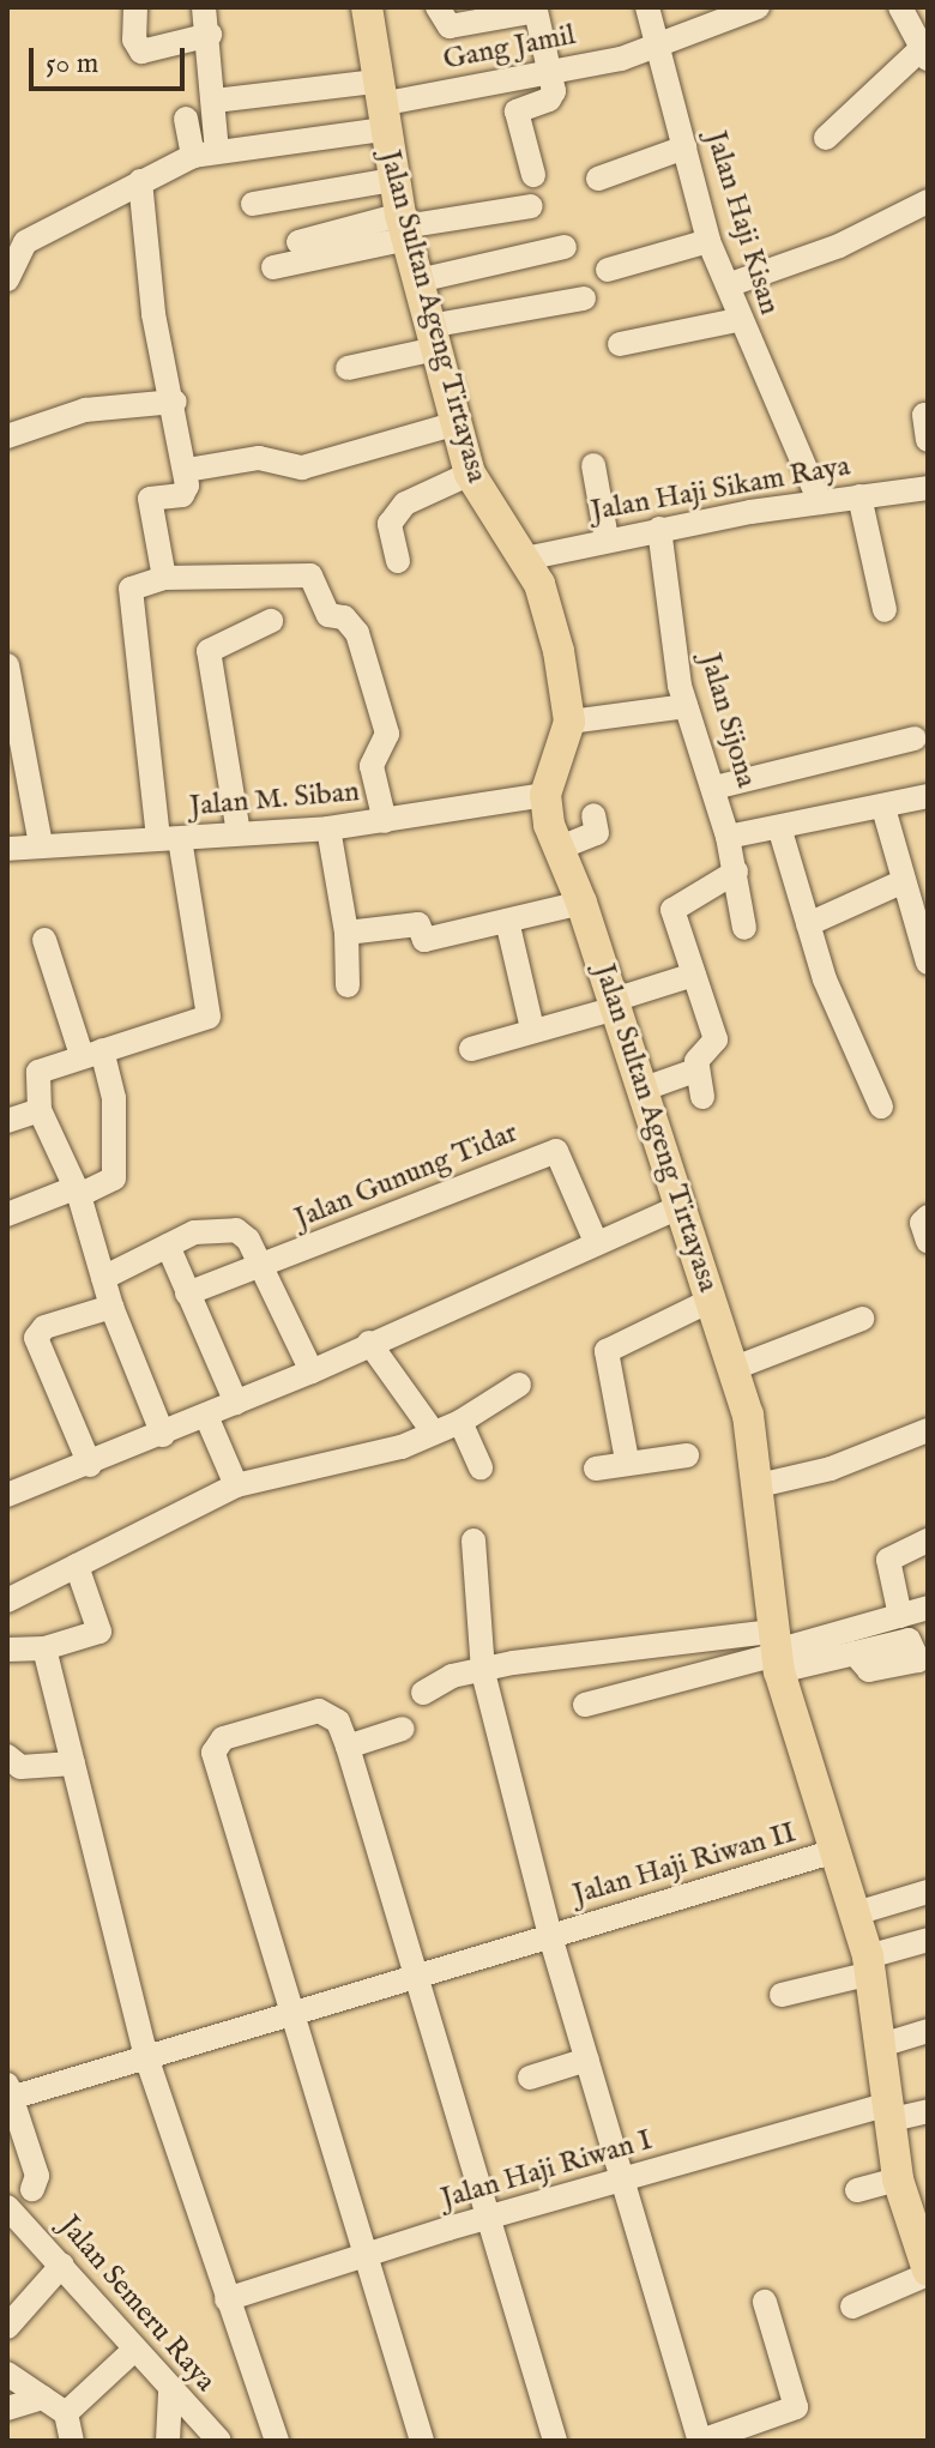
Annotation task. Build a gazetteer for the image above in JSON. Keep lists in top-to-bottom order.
{
  "streets": {
    "main road": ["Jalan Sultan Ageng Tirtayasa"],
    "street": [
      "Gang Jamil",
      "Jalan Haji Kisan",
      "Jalan Haji Sikam Raya",
      "Jalan Sijona",
      "Jalan M. Siban",
      "Jalan Gunung Tidar",
      "Jalan Haji Riwan II",
      "Jalan Haji Riwan I",
      "Jalan Semeru Raya"
    ]
  },
  "crossings": [
    ["Gang Jamil", "Jalan Haji Kisan"],
    ["Gang Jamil", "Jalan Sultan Ageng Tirtayasa"],
    ["Jalan Haji Kisan", "Jalan Haji Sikam Raya"],
    ["Jalan Sultan Ageng Tirtayasa", "Jalan Haji Sikam Raya"],
    ["Jalan Sultan Ageng Tirtayasa", "Jalan M. Siban"],
    ["Jalan Sultan Ageng Tirtayasa", "Jalan Haji Riwan II"],
    ["Jalan Sultan Ageng Tirtayasa", "Jalan Haji Riwan I"],
    ["Jalan Haji Sikam Raya", "Jalan Sijona"]
  ],
  "scale_bar": "50 m"
}
